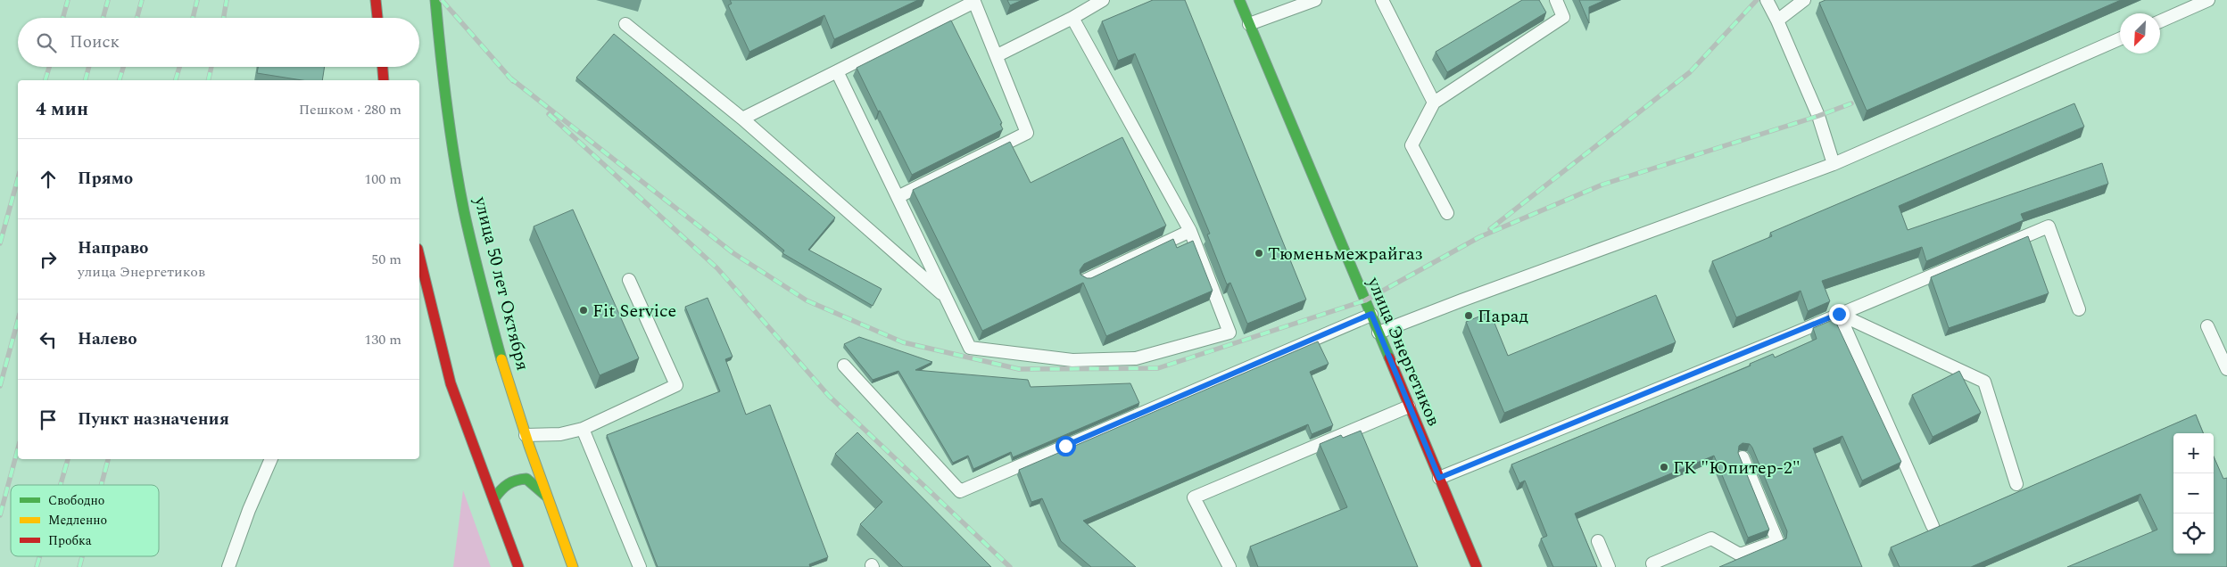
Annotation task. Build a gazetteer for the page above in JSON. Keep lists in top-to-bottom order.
{
  "streets": {
    "main road": ["улица 50 лет Октября", "улица Энергетиков"]
  },
  "places": [
    "Тюменьмежрайгаз",
    "Fit Service",
    "Парад",
    "ГК \"Юпитер-2\""
  ],
  "legend": ["Свободно", "Медленно", "Пробка"],
  "north": "bottom left",
  "page": {
    "search": "Поиск",
    "heading": ["4 мин", "Пешком · 280 m"],
    "list": [
      ["Прямо", "100 m"],
      ["Направо", "улица Энергетиков", "50 m"],
      ["Налево", "130 m"],
      "Пункт назначения"
    ],
    "map_buttons": ["+", "−"]
  }
}
